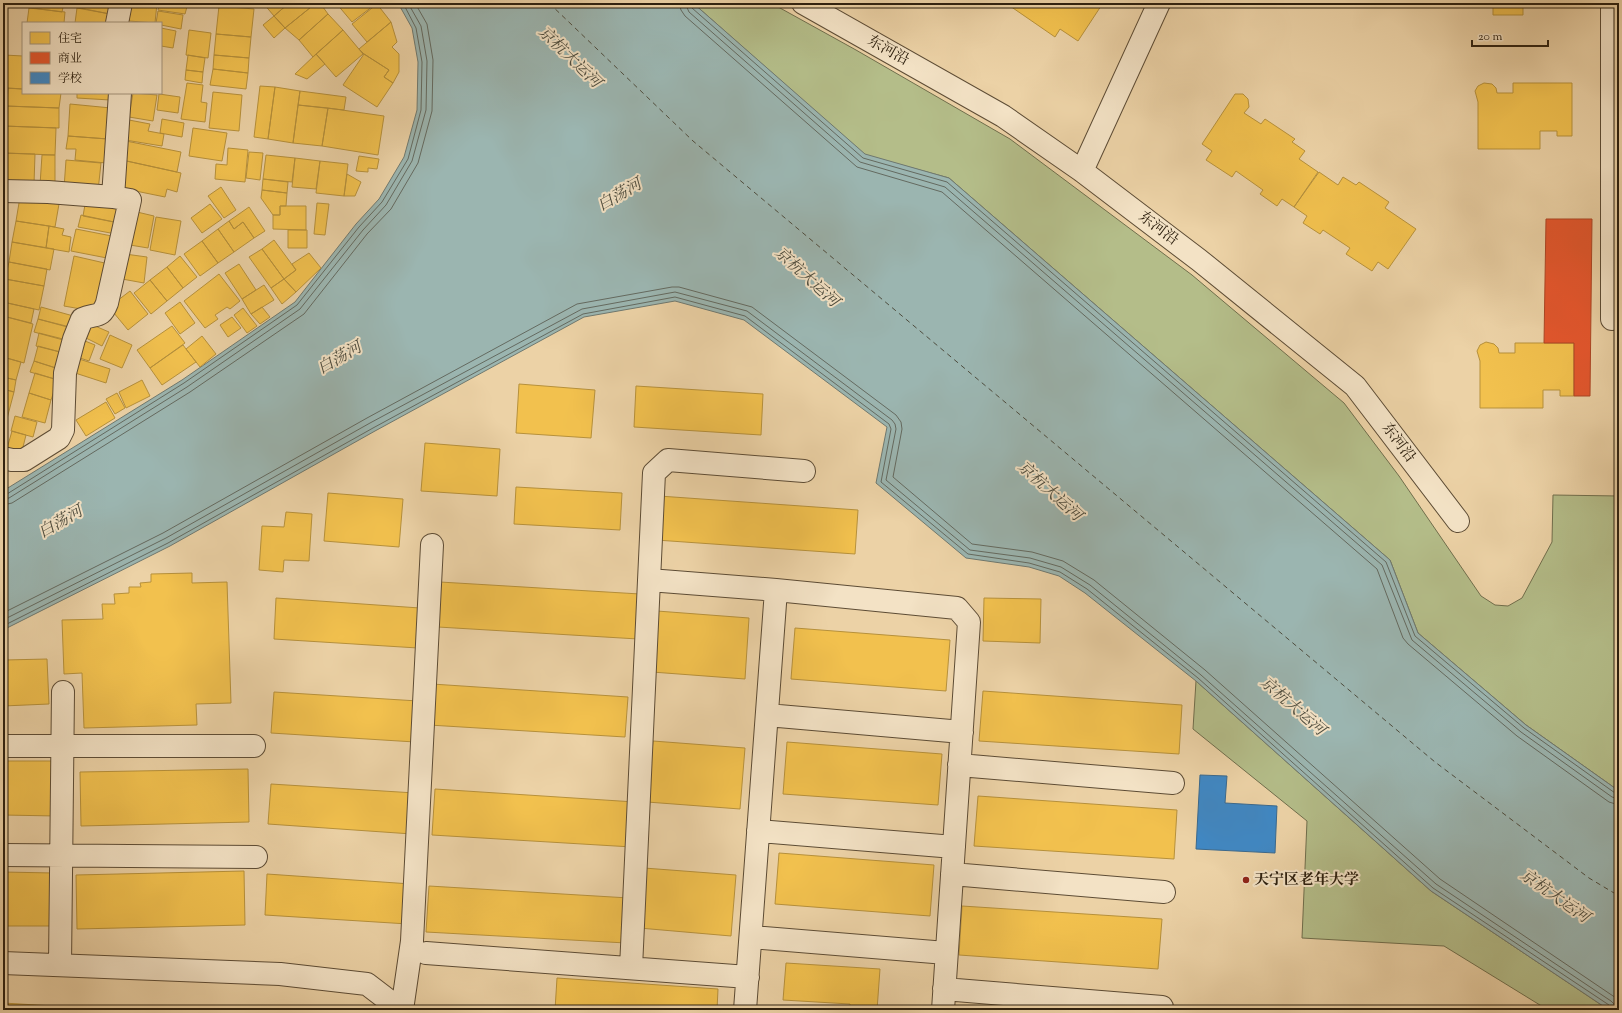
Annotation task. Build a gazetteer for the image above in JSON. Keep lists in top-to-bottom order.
{
  "streets": {
    "street": ["东河沿"]
  },
  "water": ["京杭大运河", "白荡河"],
  "places": ["天宁区老年大学"],
  "legend": ["住宅", "商业", "学校"],
  "scale_bar": "20 m"
}
